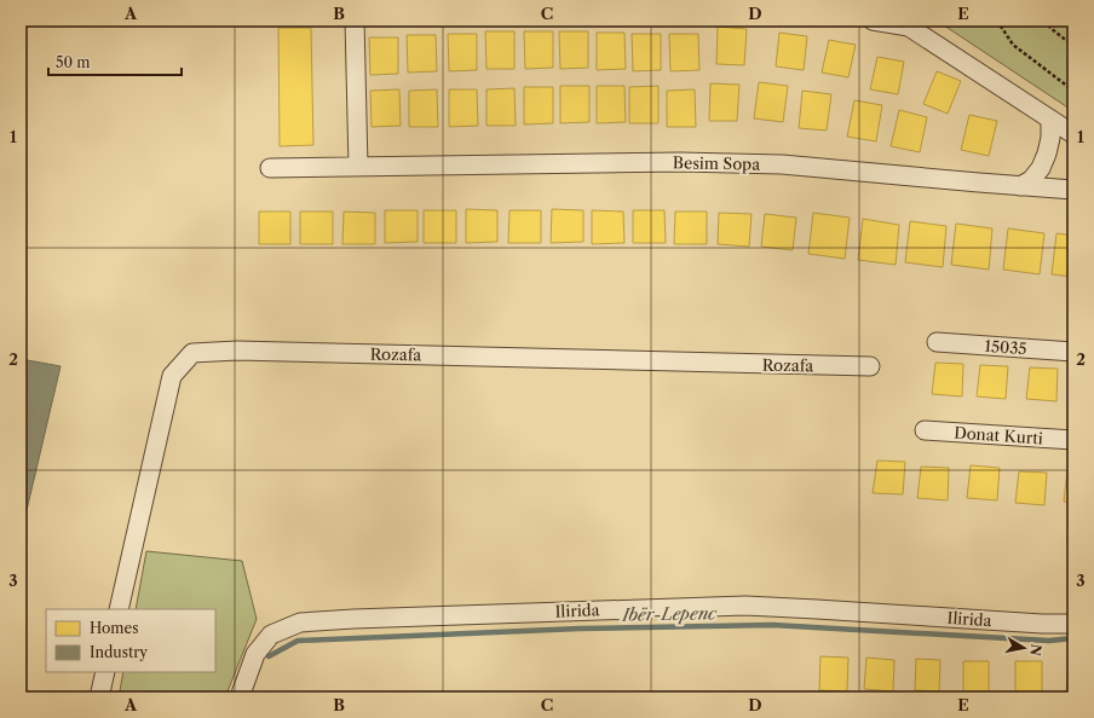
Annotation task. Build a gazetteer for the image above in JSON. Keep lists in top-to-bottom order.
{
  "streets": {
    "street": [
      "Besim Sopa",
      "15035",
      "Rozafa",
      "Donat Kurti",
      "Ilirida"
    ]
  },
  "water": ["Ibër-Lepenc"],
  "legend": ["Homes", "Industry"],
  "scale_bar": "50 m",
  "north": "right",
  "grid": {
    "columns": [
      "A",
      "B",
      "C",
      "D",
      "E"
    ],
    "rows": ["1", "2", "3"]
  }
}
